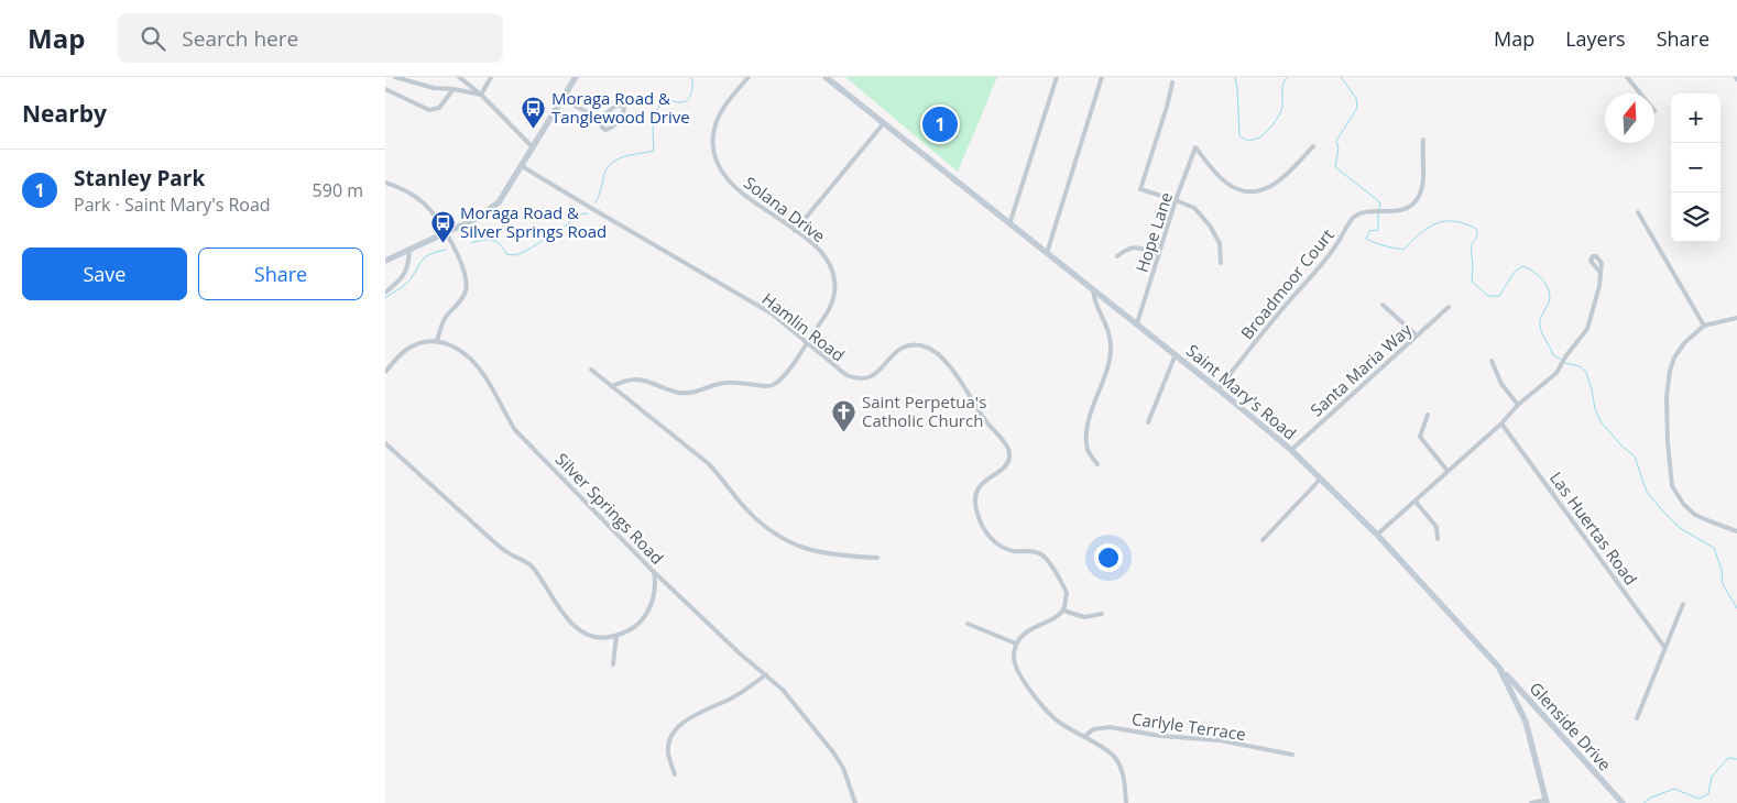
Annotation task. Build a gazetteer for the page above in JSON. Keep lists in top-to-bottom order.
{
  "streets": {
    "street": [
      "Solana Drive",
      "Hope Lane",
      "Broadmoor Court",
      "Hamlin Road",
      "Santa Maria Way",
      "Saint Mary's Road",
      "Silver Springs Road",
      "Las Huertas Road",
      "Carlyle Terrace",
      "Glenside Drive"
    ]
  },
  "crossings": [
    ["Solana Drive", "Hamlin Road"],
    ["Hope Lane", "Saint Mary's Road"],
    ["Broadmoor Court", "Saint Mary's Road"],
    ["Santa Maria Way", "Saint Mary's Road"],
    ["Saint Mary's Road", "Glenside Drive"]
  ],
  "places": {
    "bus stop": ["Moraga Road & Tanglewood Drive", "Moraga Road & Silver Springs Road"],
    "church": ["Saint Perpetua's Catholic Church"]
  },
  "north": "top",
  "page": {
    "header": "Map",
    "search": "Search here",
    "nav": ["Map", "Layers", "Share"],
    "heading": "Nearby",
    "map_buttons": ["+", "−"],
    "pins": "1",
    "list": [
      {
        "mark": "1",
        "name": "Stanley Park",
        "note": "Park · Saint Mary's Road",
        "value": "590 m"
      }
    ],
    "buttons": ["Save", "Share"]
  }
}
